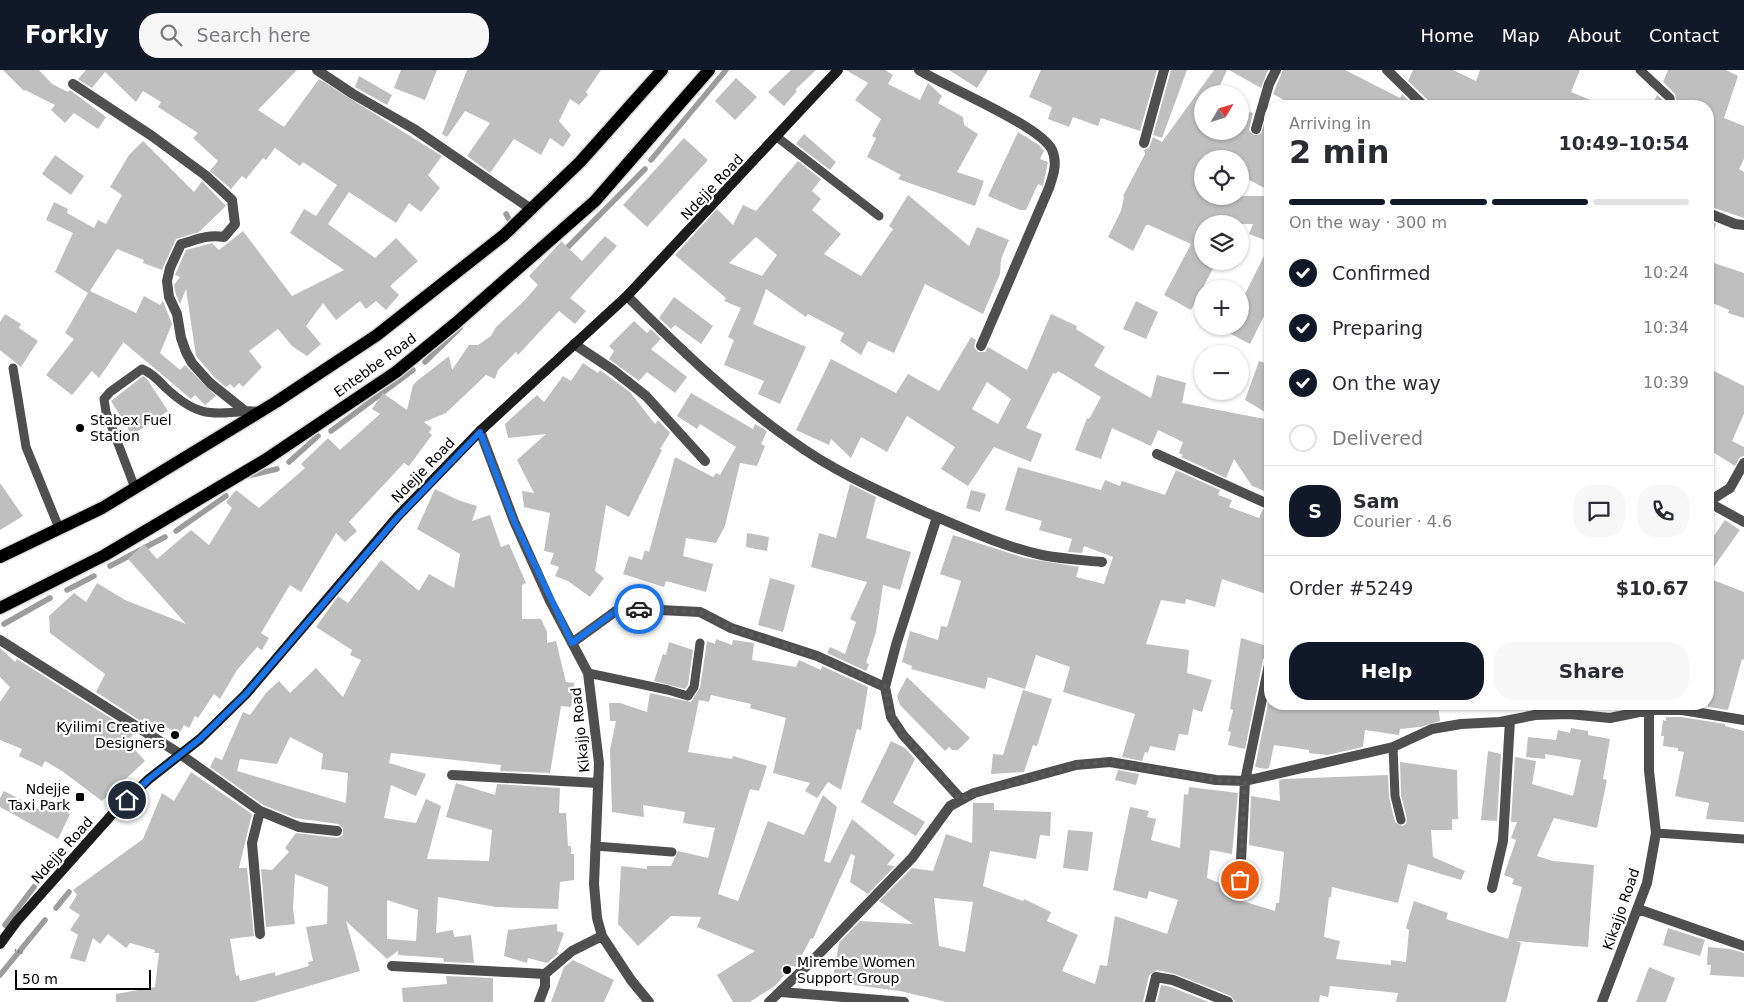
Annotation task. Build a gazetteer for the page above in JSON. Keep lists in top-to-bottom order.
{
  "streets": {
    "main road": ["Entebbe Road"],
    "street": ["Ndejje Road", "Kikajjo Road"]
  },
  "crossings": [
    ["Ndejje Road", "Kikajjo Road"]
  ],
  "places": {
    "other": ["Stabex Fuel Station", "Kyilimi Creative Designers", "Mirembe Women Support Group"],
    "transit": ["Ndejje Taxi Park"]
  },
  "scale_bar": "50 m",
  "north": "top right",
  "page": {
    "header": "Forkly",
    "search": "Search here",
    "nav": [
      "Home",
      "Map",
      "About",
      "Contact"
    ],
    "map_buttons": ["+", "−"],
    "heading": ["2 min", "Arriving in", "10:49–10:54"],
    "panel": [
      "Sam",
      "Courier · 4.6",
      "Order #5249",
      "$10.67"
    ],
    "bar": "On the way · 300 m",
    "list": [
      ["Confirmed", "10:24"],
      ["Preparing", "10:34"],
      ["On the way", "10:39"],
      "Delivered"
    ],
    "round": "S",
    "buttons": ["Help", "Share"],
    "scale": "50 m"
  }
}
